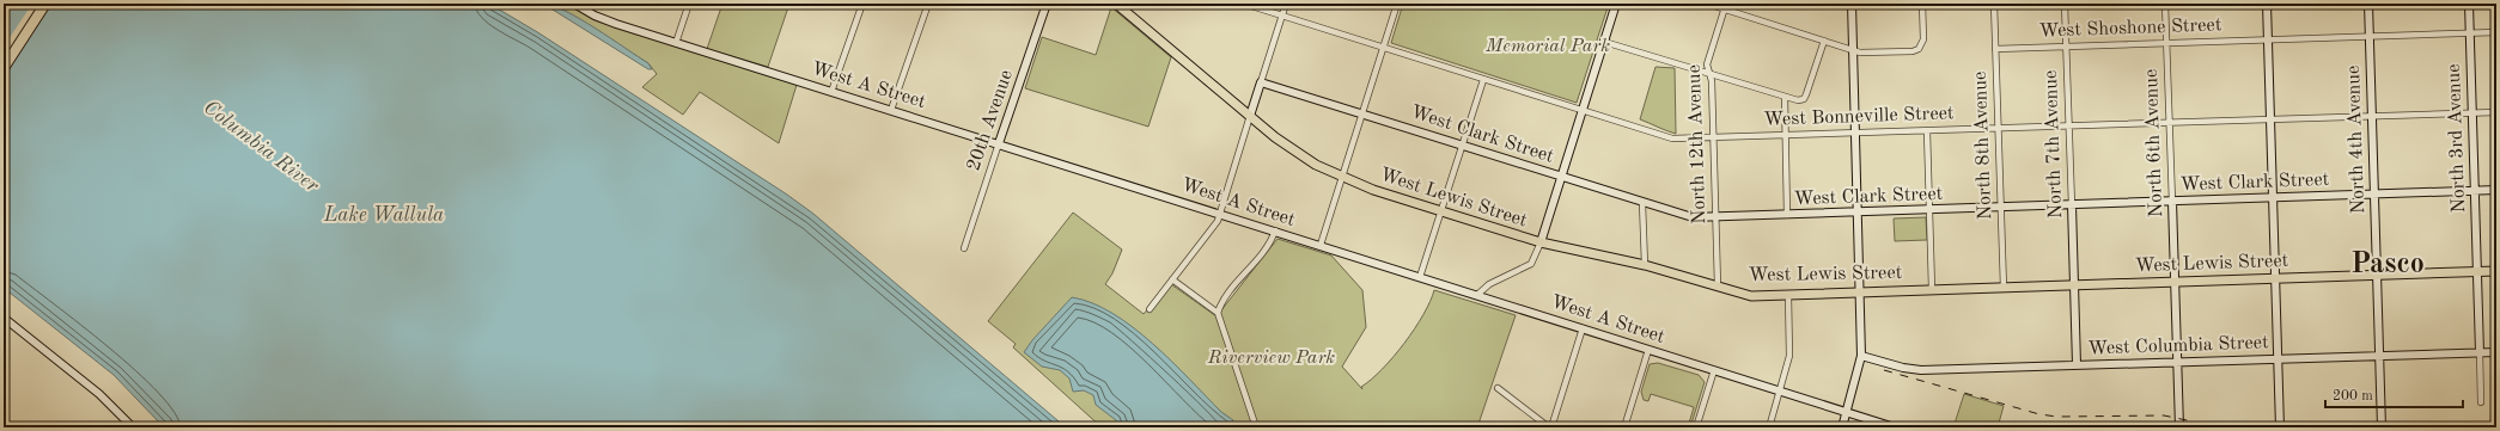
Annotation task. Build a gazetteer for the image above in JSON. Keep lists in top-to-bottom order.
{
  "streets": {
    "main road": ["West Lewis Street"],
    "street": [
      "West Shoshone Street",
      "West A Street",
      "West Bonneville Street",
      "20th Avenue",
      "West Clark Street",
      "North 3rd Avenue",
      "North 4th Avenue",
      "North 6th Avenue",
      "North 12th Avenue",
      "North 7th Avenue",
      "North 8th Avenue",
      "West Columbia Street"
    ]
  },
  "crossings": [
    ["West Shoshone Street", "North 3rd Avenue"],
    ["West Shoshone Street", "North 4th Avenue"],
    ["West Shoshone Street", "North 6th Avenue"],
    ["West Shoshone Street", "North 7th Avenue"],
    ["West Shoshone Street", "North 8th Avenue"],
    ["West A Street", "20th Avenue"],
    ["West Bonneville Street", "North 3rd Avenue"],
    ["West Bonneville Street", "North 4th Avenue"],
    ["West Bonneville Street", "North 6th Avenue"],
    ["West Bonneville Street", "North 12th Avenue"],
    ["West Bonneville Street", "North 7th Avenue"],
    ["West Bonneville Street", "North 8th Avenue"],
    ["West Clark Street", "North 3rd Avenue"],
    ["West Clark Street", "North 4th Avenue"],
    ["West Clark Street", "North 6th Avenue"],
    ["West Clark Street", "North 12th Avenue"],
    ["West Clark Street", "North 7th Avenue"],
    ["West Clark Street", "North 8th Avenue"],
    ["North 3rd Avenue", "West Lewis Street"],
    ["North 3rd Avenue", "West Columbia Street"],
    ["North 4th Avenue", "West Lewis Street"],
    ["North 4th Avenue", "West Columbia Street"],
    ["North 6th Avenue", "West Lewis Street"],
    ["North 6th Avenue", "West Columbia Street"],
    ["North 12th Avenue", "West Lewis Street"],
    ["North 7th Avenue", "West Lewis Street"],
    ["North 7th Avenue", "West Columbia Street"],
    ["North 8th Avenue", "West Lewis Street"]
  ],
  "districts": ["Pasco"],
  "water": ["Columbia River", "Lake Wallula"],
  "parks": ["Memorial Park", "Riverview Park"],
  "scale_bar": "200 m"
}
